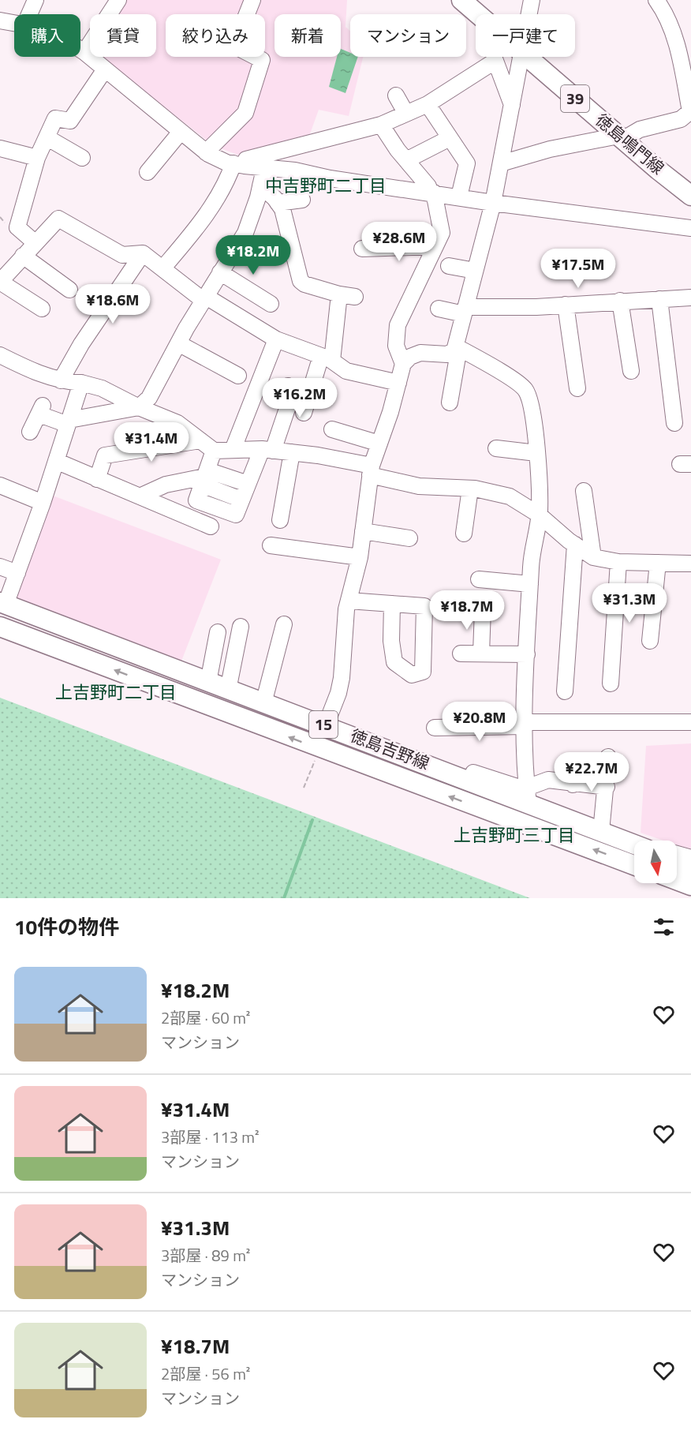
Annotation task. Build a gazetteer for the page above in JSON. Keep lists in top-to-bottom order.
{
  "streets": {
    "main road": [
      "39",
      "徳島鳴門線",
      "15",
      "徳島吉野線"
    ]
  },
  "districts": ["中吉野町二丁目", "上吉野町二丁目", "上吉野町三丁目"],
  "north": "bottom",
  "page": {
    "chip": [
      "購入",
      "賃貸",
      "絞り込み",
      "新着",
      "マンション",
      "一戸建て"
    ],
    "price": [
      "¥28.6M",
      "¥18.2M",
      "¥17.5M",
      "¥18.6M",
      "¥16.2M",
      "¥31.4M",
      "¥31.3M",
      "¥18.7M",
      "¥20.8M",
      "¥22.7M"
    ],
    "heading": "10件の物件",
    "list": [
      {
        "name": "¥18.2M",
        "note": "2部屋 · 60 m² · マンション"
      },
      {
        "name": "¥31.4M",
        "note": "3部屋 · 113 m² · マンション"
      },
      {
        "name": "¥31.3M",
        "note": "3部屋 · 89 m² · マンション"
      },
      {
        "name": "¥18.7M",
        "note": "2部屋 · 56 m² · マンション"
      }
    ]
  }
}
